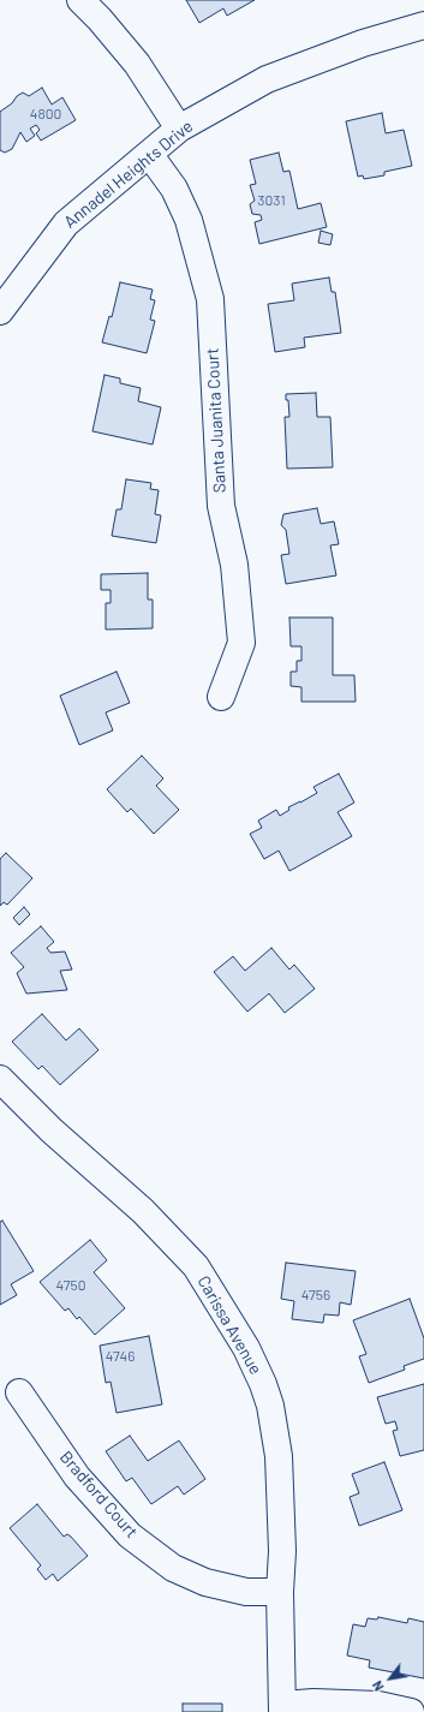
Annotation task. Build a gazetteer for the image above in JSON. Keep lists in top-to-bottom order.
{
  "streets": {
    "street": [
      "Annadel Heights Drive",
      "Santa Juanita Court",
      "Carissa Avenue",
      "Bradford Court"
    ]
  },
  "crossings": [
    ["Annadel Heights Drive", "Santa Juanita Court"],
    ["Carissa Avenue", "Bradford Court"]
  ],
  "house_numbers": [
    "4800",
    "3031",
    "4750",
    "4756",
    "4746"
  ],
  "north": "bottom left"
}
